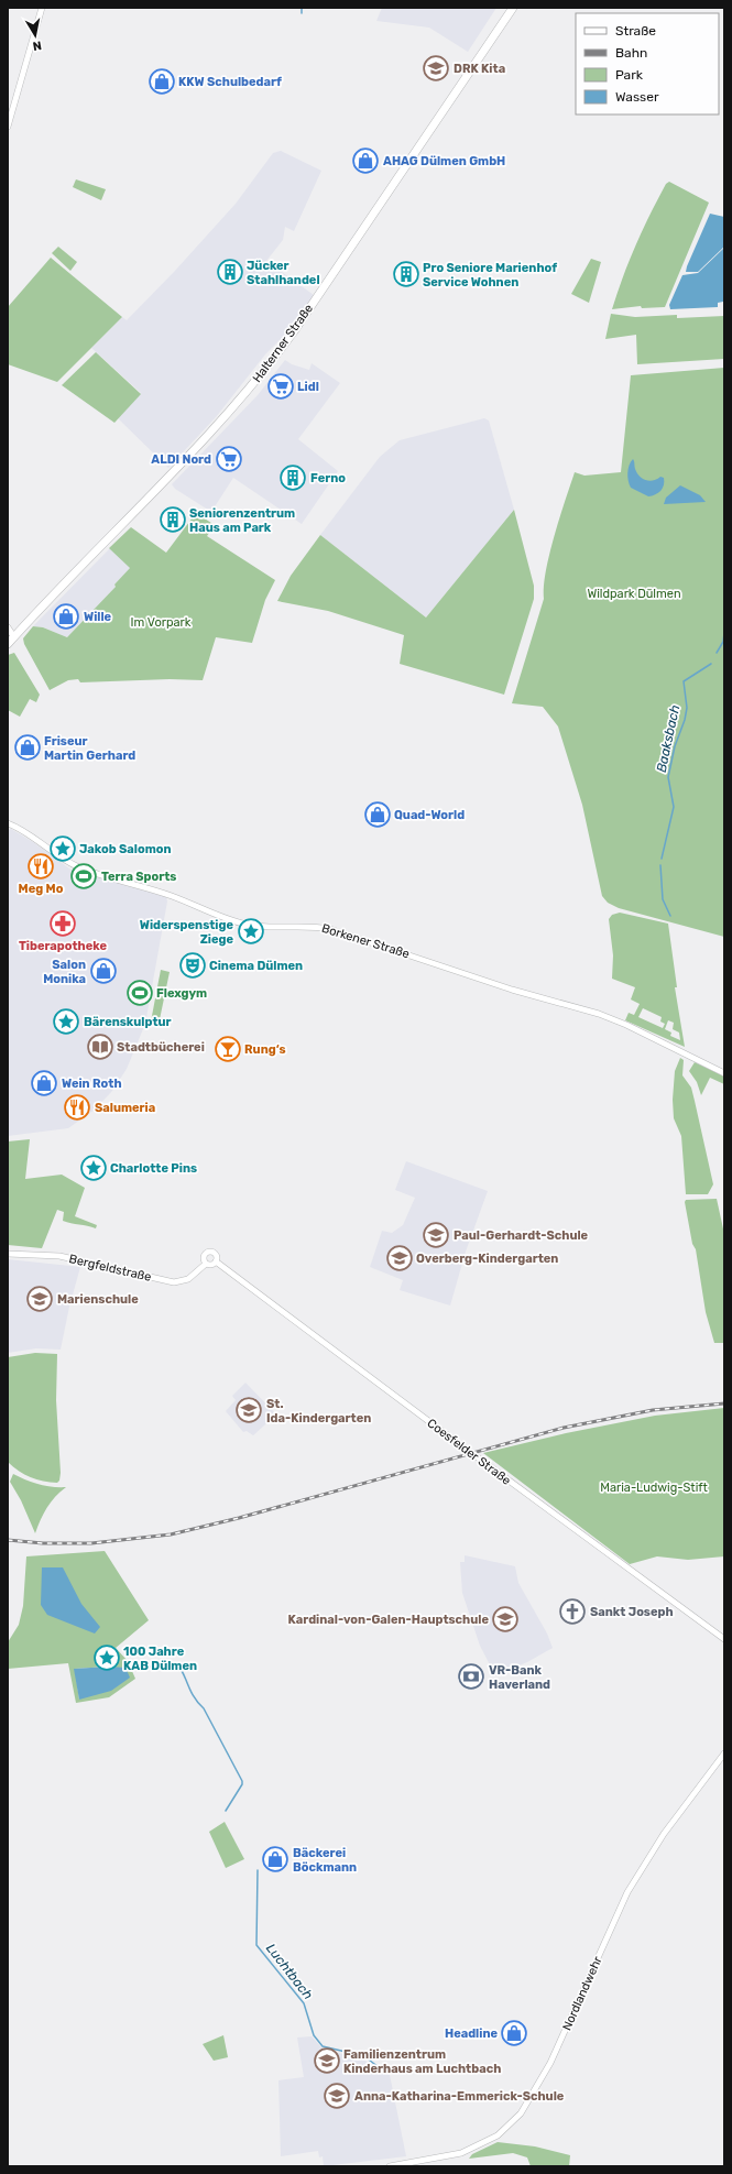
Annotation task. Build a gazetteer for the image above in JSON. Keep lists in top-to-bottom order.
{
  "streets": {
    "main road": ["Halterner Straße"],
    "street": [
      "Borkener Straße",
      "Bergfeldstraße",
      "Coesfelder Straße",
      "Nordlandwehr"
    ]
  },
  "crossings": [
    ["Bergfeldstraße", "Coesfelder Straße"]
  ],
  "water": ["Baaksbach", "Luchtbach"],
  "parks": ["Wildpark Dülmen", "Im Vorpark", "Maria-Ludwig-Stift"],
  "places": {
    "school or university": [
      "DRK Kita",
      "Paul-Gerhardt-Schule",
      "Overberg-Kindergarten",
      "Marienschule",
      "St. Ida-Kindergarten",
      "Kardinal-von-Galen-Hauptschule",
      "Familienzentrum Kinderhaus am Luchtbach",
      "Anna-Katharina-Emmerick-Schule"
    ],
    "shop": [
      "KKW Schulbedarf",
      "AHAG Dülmen GmbH",
      "Wille",
      "Friseur Martin Gerhard",
      "Quad-World",
      "Salon Monika",
      "Wein Roth",
      "Bäckerei Böckmann",
      "Headline"
    ],
    "building": [
      "Jücker Stahlhandel",
      "Pro Seniore Marienhof Service Wohnen",
      "Ferno",
      "Seniorenzentrum Haus am Park"
    ],
    "supermarket": ["Lidl", "ALDI Nord"],
    "place": [
      "Jakob Salomon",
      "Widerspenstige Ziege",
      "Bärenskulptur",
      "Charlotte Pins",
      "100 Jahre KAB Dülmen"
    ],
    "restaurant": ["Meg Mo", "Salumeria"],
    "sports": ["Terra Sports", "Flexgym"],
    "pharmacy": ["Tiberapotheke"],
    "theatre": ["Cinema Dülmen"],
    "library": ["Stadtbücherei"],
    "bar": ["Rung‘s"],
    "church": ["Sankt Joseph"],
    "bank": ["VR-Bank Haverland"]
  },
  "legend": [
    "Straße",
    "Bahn",
    "Park",
    "Wasser"
  ],
  "north": "bottom"
}
